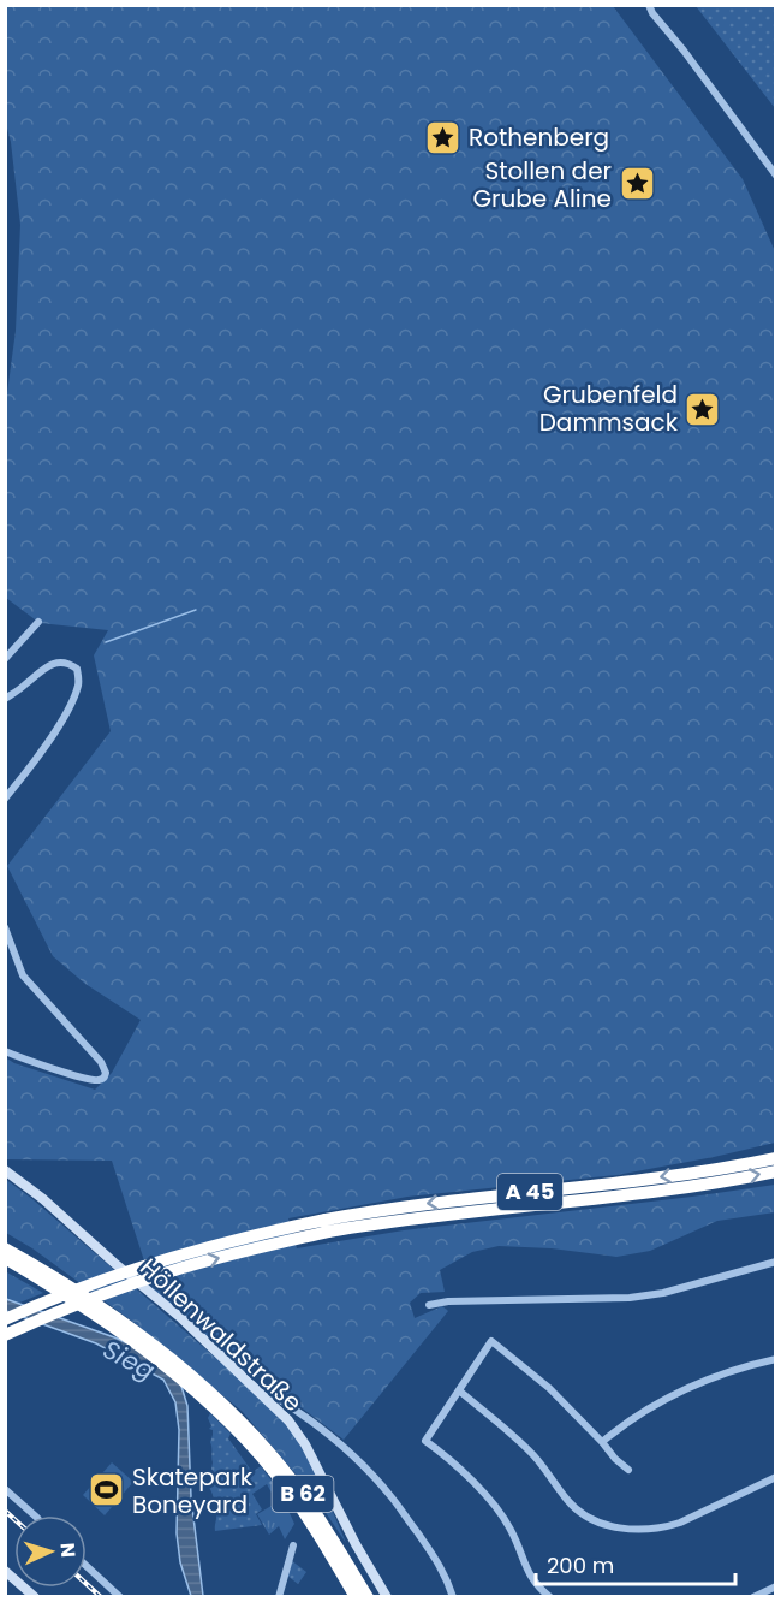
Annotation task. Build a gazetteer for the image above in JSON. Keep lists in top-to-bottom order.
{
  "streets": {
    "highway": ["A 45", "B 62"],
    "street": ["Höllenwaldstraße"]
  },
  "water": ["Sieg"],
  "places": {
    "place": ["Rothenberg", "Stollen der Grube Aline", "Grubenfeld Dammsack"],
    "sports": ["Skatepark Boneyard"]
  },
  "scale_bar": "200 m",
  "north": "right"
}
